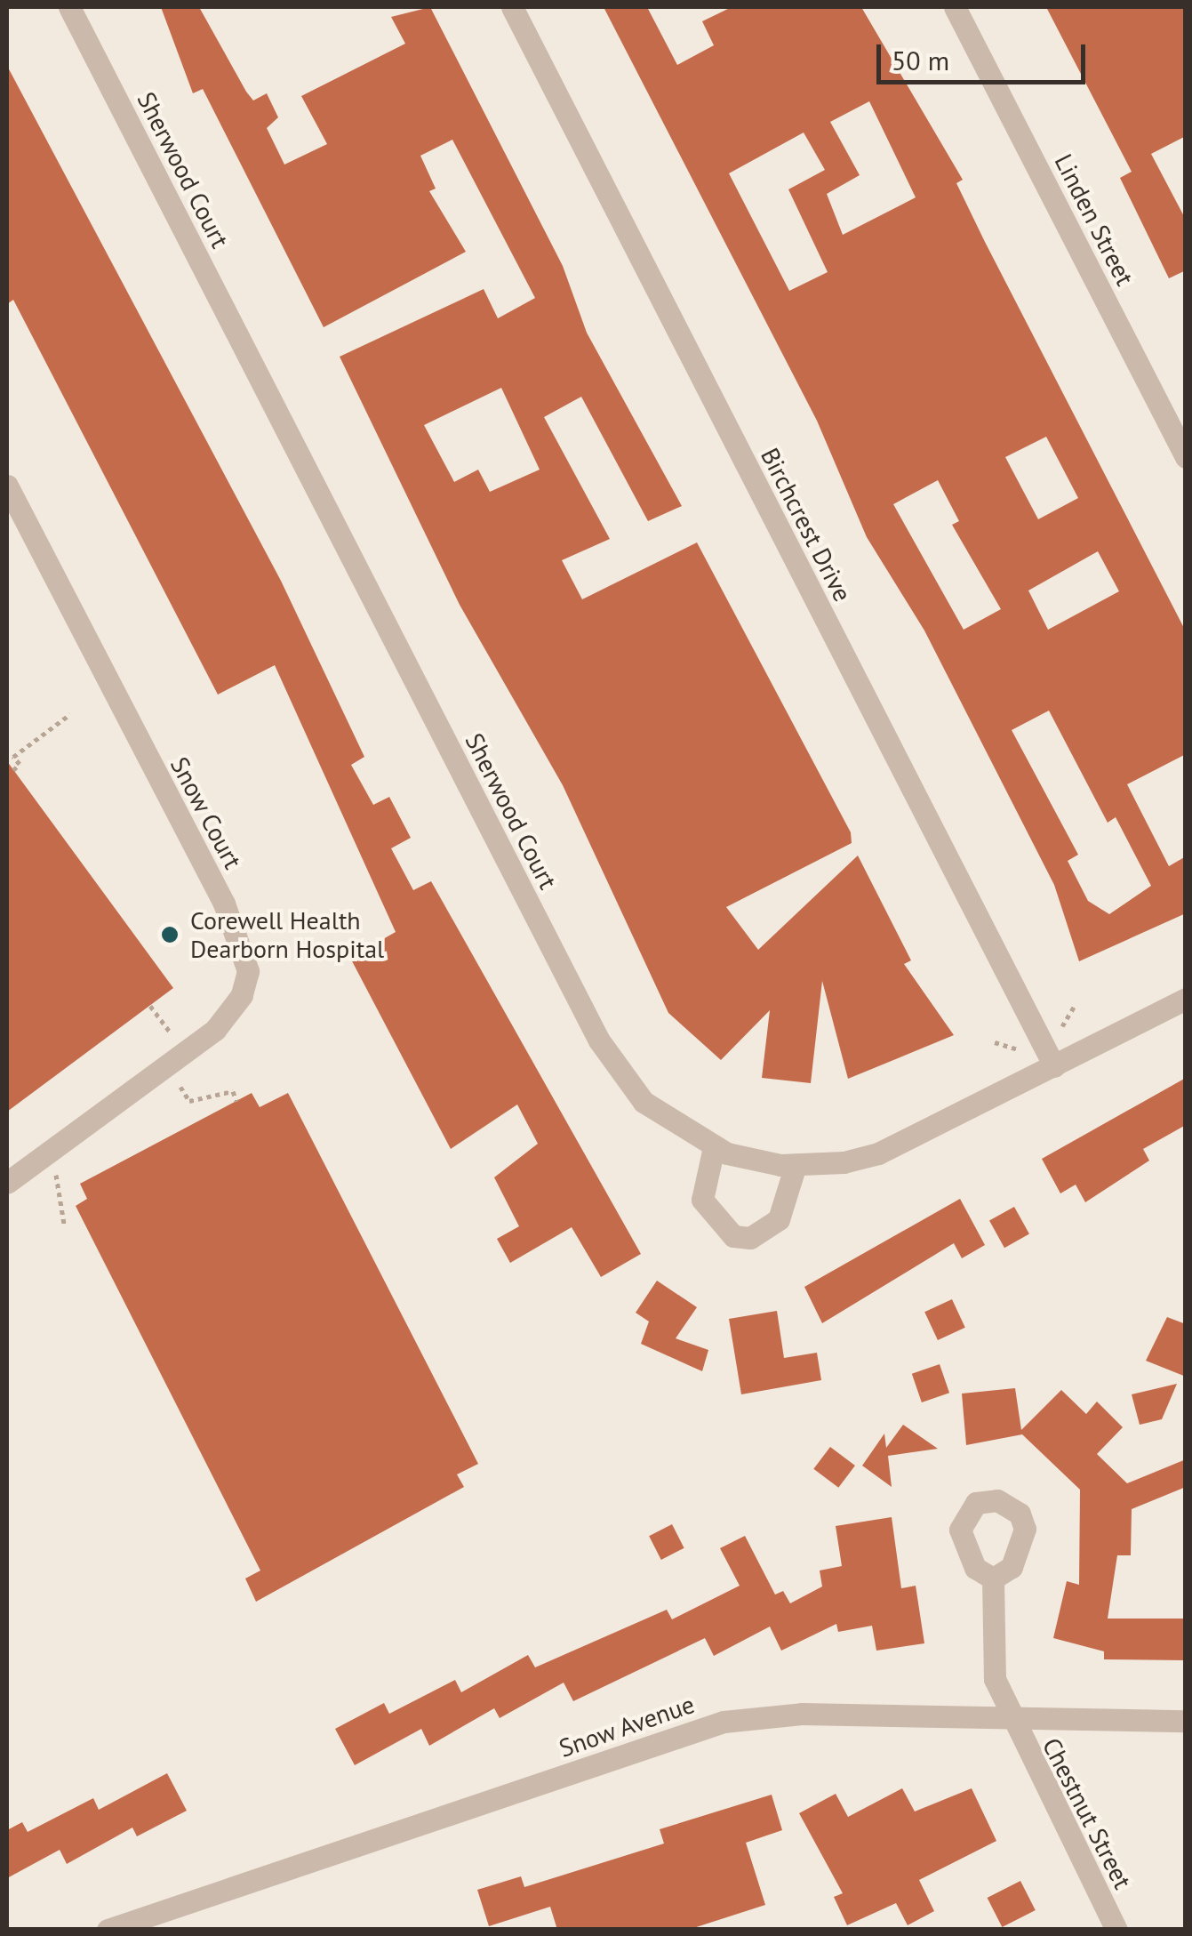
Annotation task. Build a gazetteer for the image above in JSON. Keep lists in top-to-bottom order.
{
  "streets": {
    "street": [
      "Sherwood Court",
      "Linden Street",
      "Birchcrest Drive",
      "Snow Court",
      "Snow Avenue",
      "Chestnut Street"
    ]
  },
  "crossings": [
    ["Sherwood Court", "Birchcrest Drive"],
    ["Snow Avenue", "Chestnut Street"]
  ],
  "places": ["Corewell Health Dearborn Hospital"],
  "scale_bar": "50 m"
}
